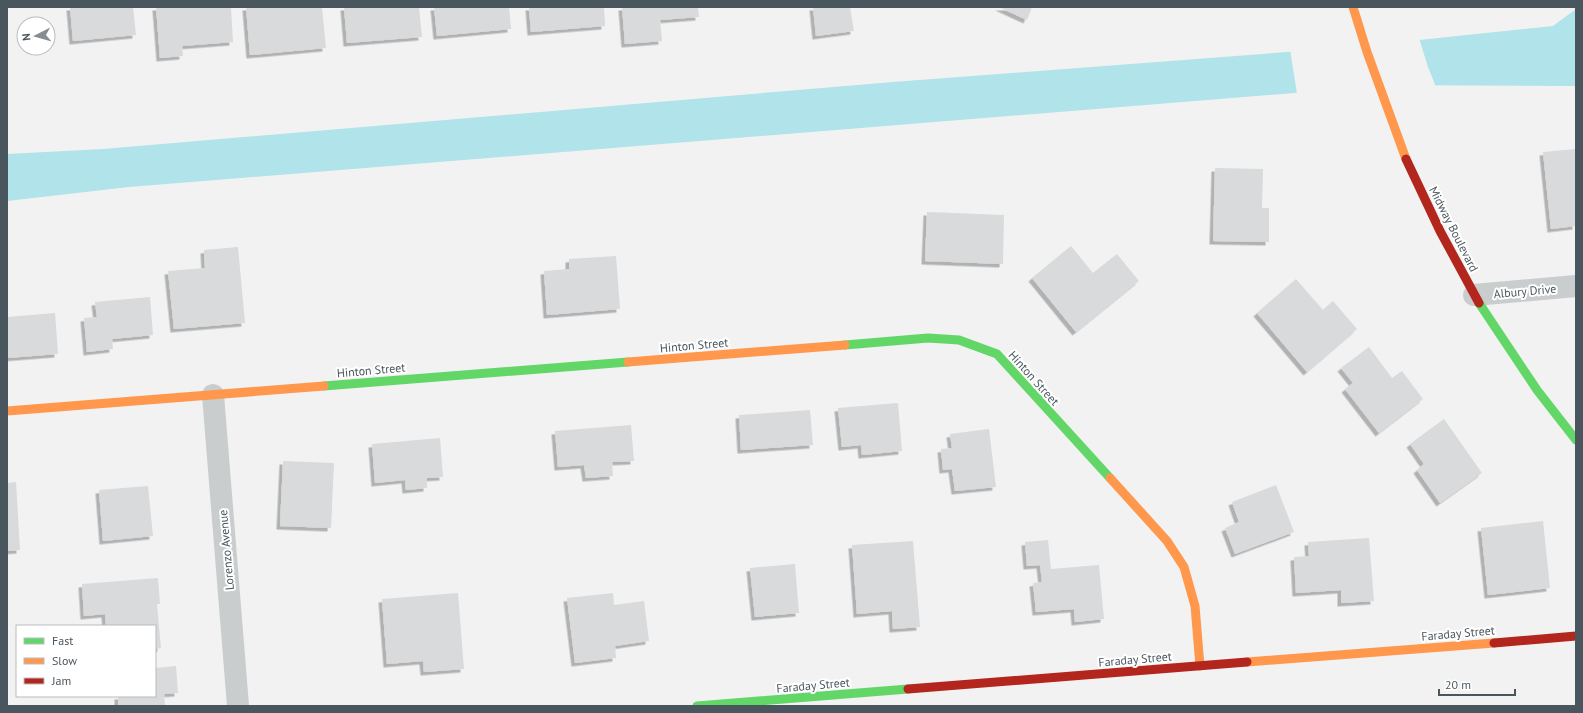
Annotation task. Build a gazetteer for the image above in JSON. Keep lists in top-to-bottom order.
{
  "streets": {
    "street": [
      "Midway Boulevard",
      "Albury Drive",
      "Hinton Street",
      "Lorenzo Avenue",
      "Faraday Street"
    ]
  },
  "crossings": [
    ["Midway Boulevard", "Albury Drive"],
    ["Hinton Street", "Lorenzo Avenue"],
    ["Hinton Street", "Faraday Street"]
  ],
  "legend": ["Fast", "Slow", "Jam"],
  "scale_bar": "20 m",
  "north": "left"
}
